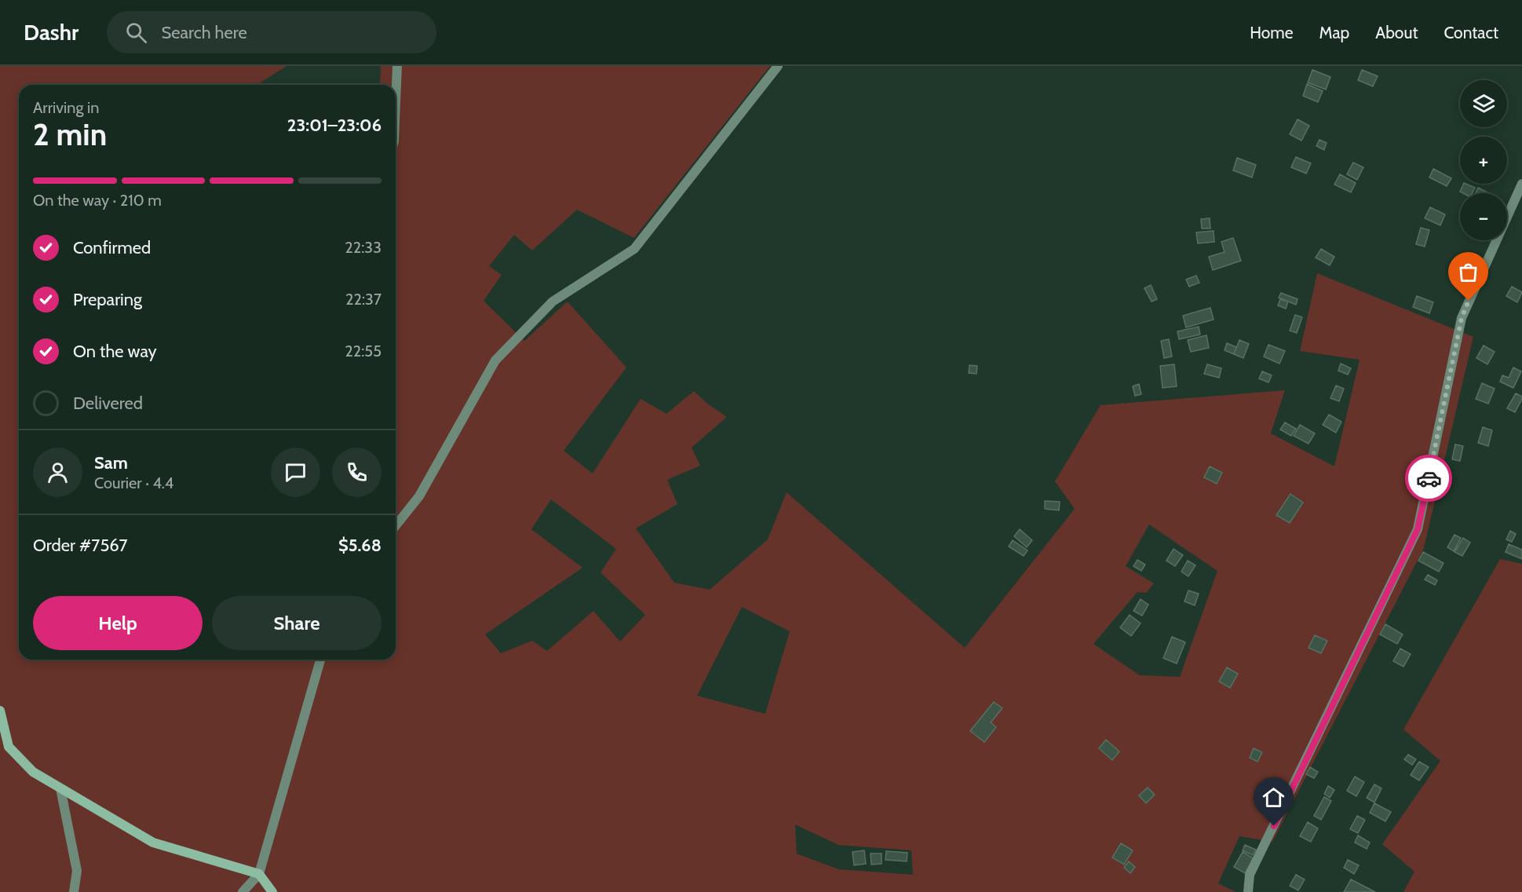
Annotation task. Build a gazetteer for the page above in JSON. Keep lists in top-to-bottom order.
{
  "page": {
    "header": "Dashr",
    "search": "Search here",
    "nav": [
      "Home",
      "Map",
      "About",
      "Contact"
    ],
    "map_buttons": ["+", "−"],
    "heading": ["2 min", "Arriving in", "23:01–23:06"],
    "panel": [
      "Sam",
      "Courier · 4.4",
      "Order #7567",
      "$5.68"
    ],
    "bar": "On the way · 210 m",
    "list": [
      ["Confirmed", "22:33"],
      ["Preparing", "22:37"],
      ["On the way", "22:55"],
      "Delivered"
    ],
    "buttons": ["Help", "Share"]
  }
}
